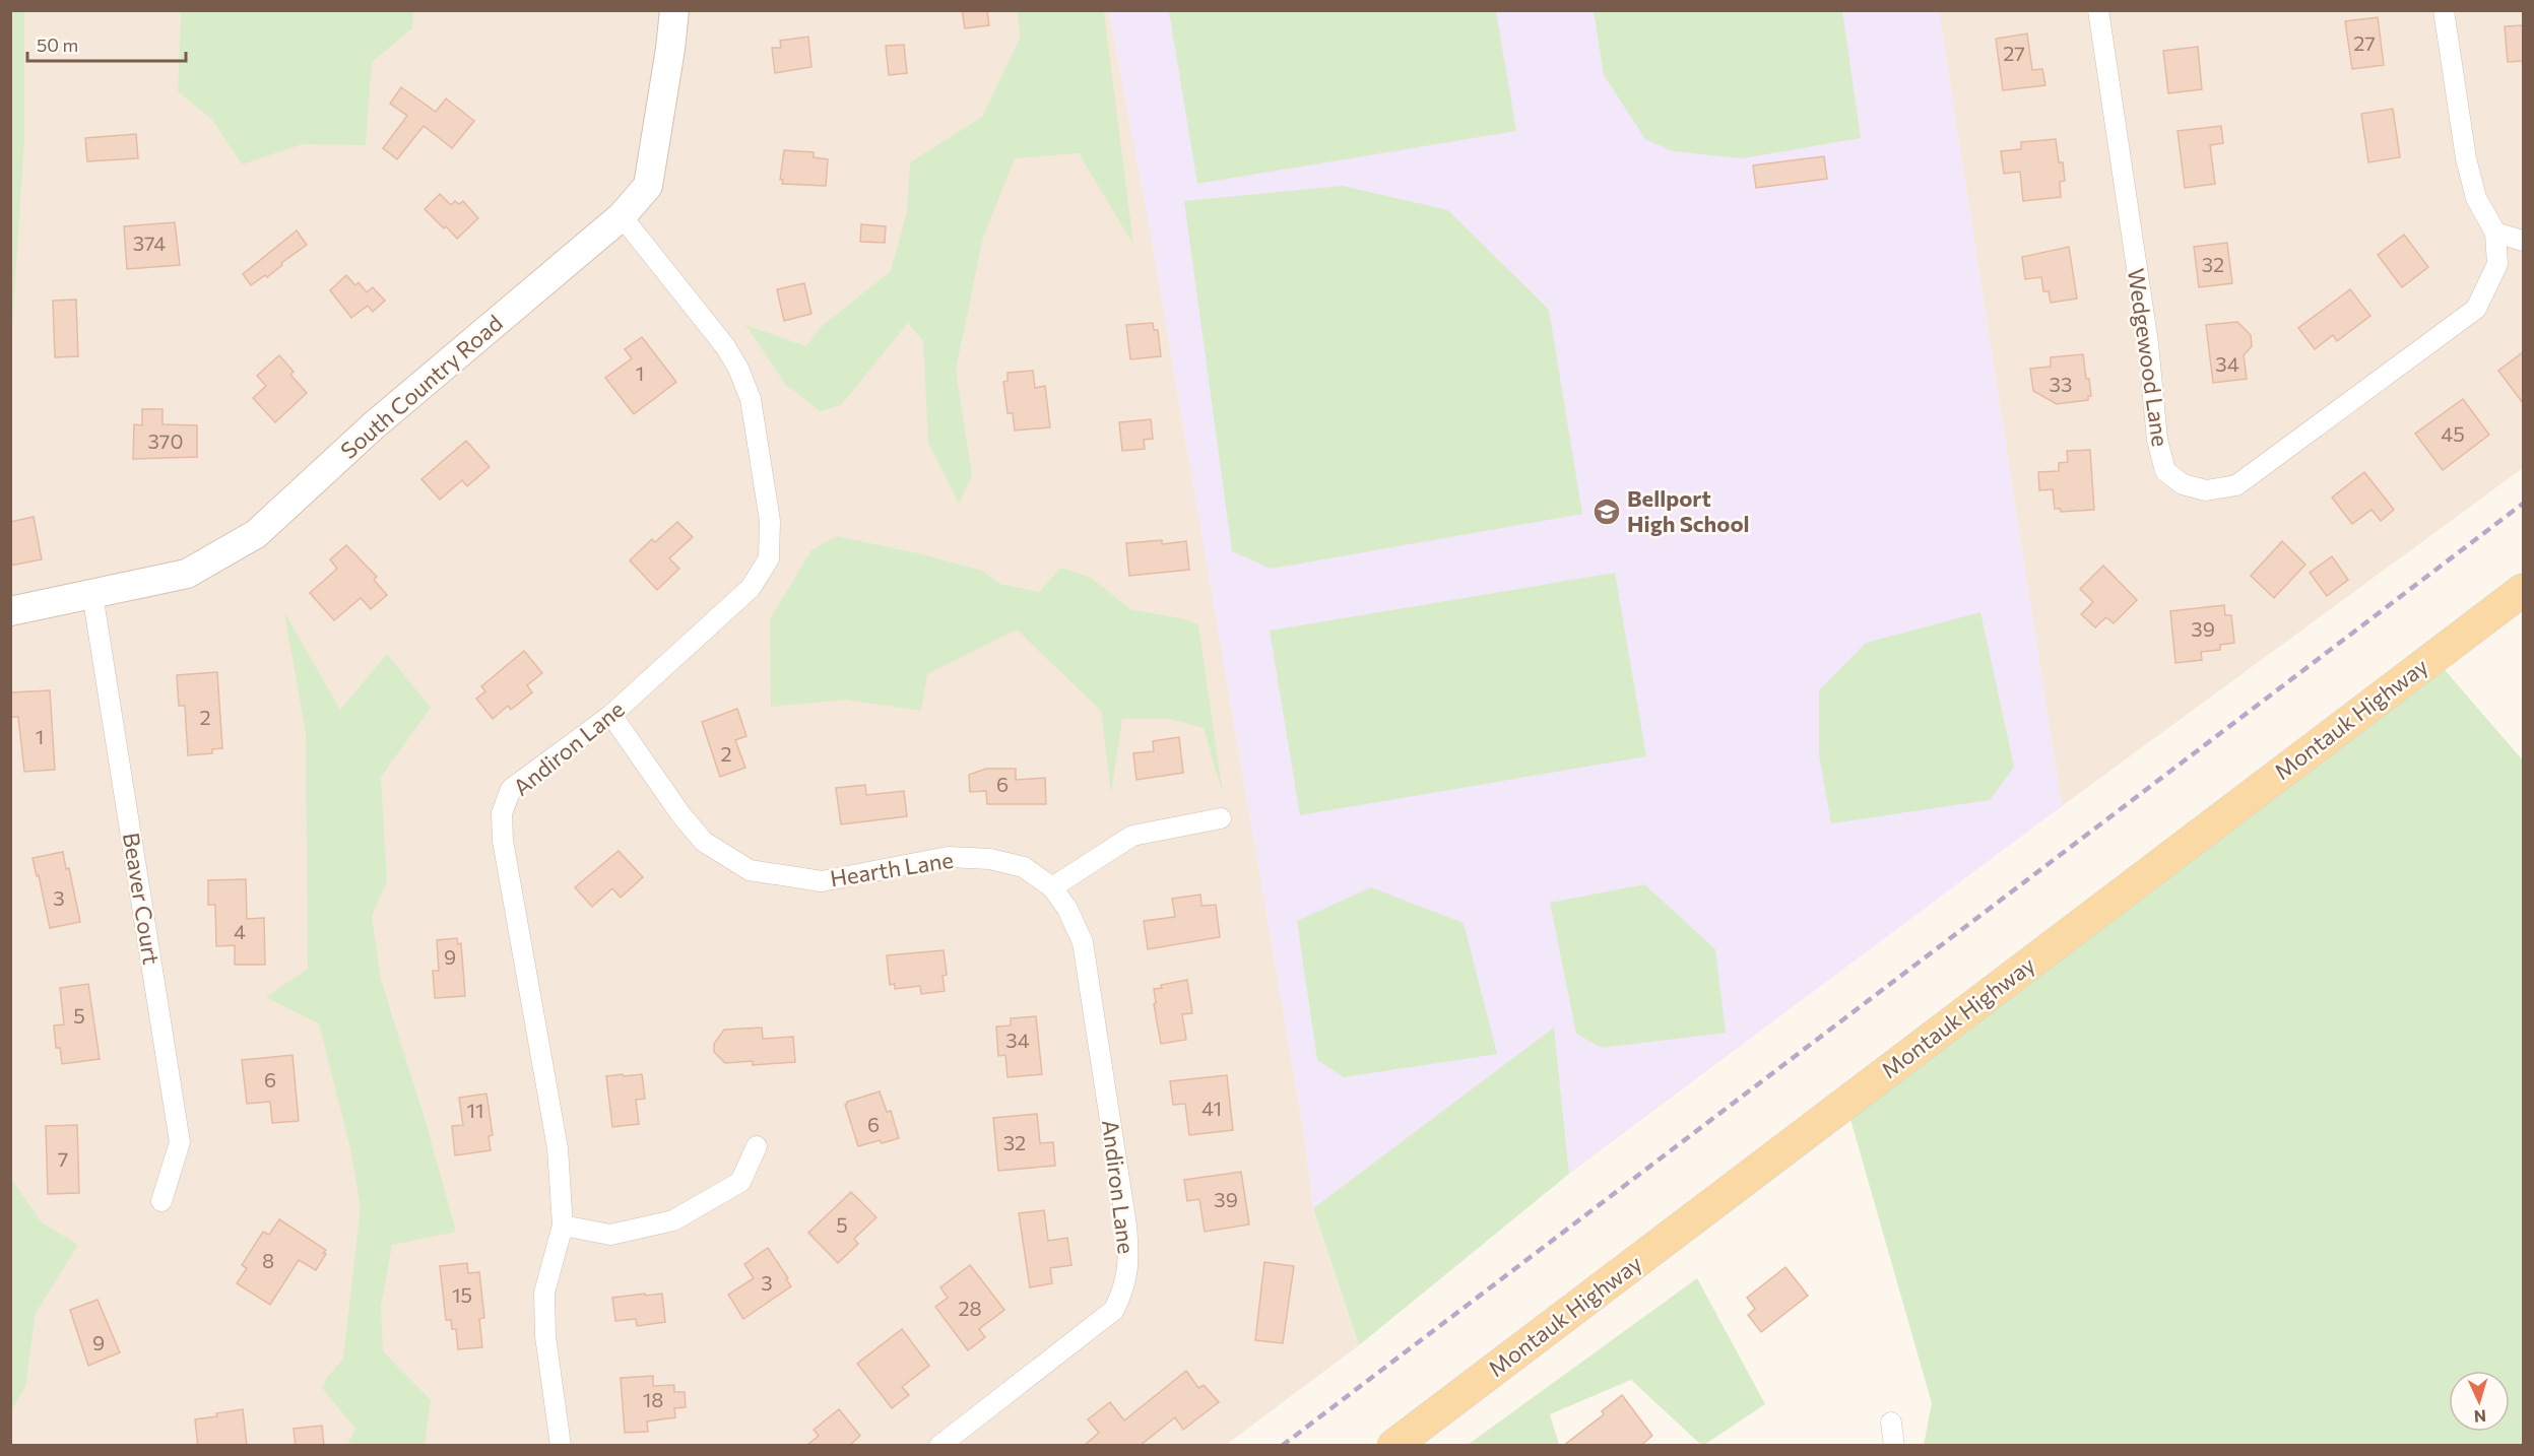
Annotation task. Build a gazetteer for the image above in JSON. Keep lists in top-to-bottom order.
{
  "streets": {
    "main road": ["South Country Road", "Montauk Highway"],
    "street": [
      "Wedgewood Lane",
      "Andiron Lane",
      "Hearth Lane",
      "Beaver Court"
    ]
  },
  "crossings": [
    ["South Country Road", "Andiron Lane"],
    ["South Country Road", "Beaver Court"],
    ["Andiron Lane", "Hearth Lane"]
  ],
  "places": {
    "school or university": ["Bellport High School"]
  },
  "house_numbers": [
    "27",
    "27",
    "374",
    "32",
    "34",
    "1",
    "33",
    "45",
    "370",
    "39",
    "2",
    "1",
    "2",
    "6",
    "3",
    "4",
    "9",
    "5",
    "34",
    "6",
    "41",
    "11",
    "6",
    "32",
    "7",
    "39",
    "5",
    "8",
    "3",
    "15",
    "28",
    "9",
    "18"
  ],
  "scale_bar": "50 m",
  "north": "bottom"
}
